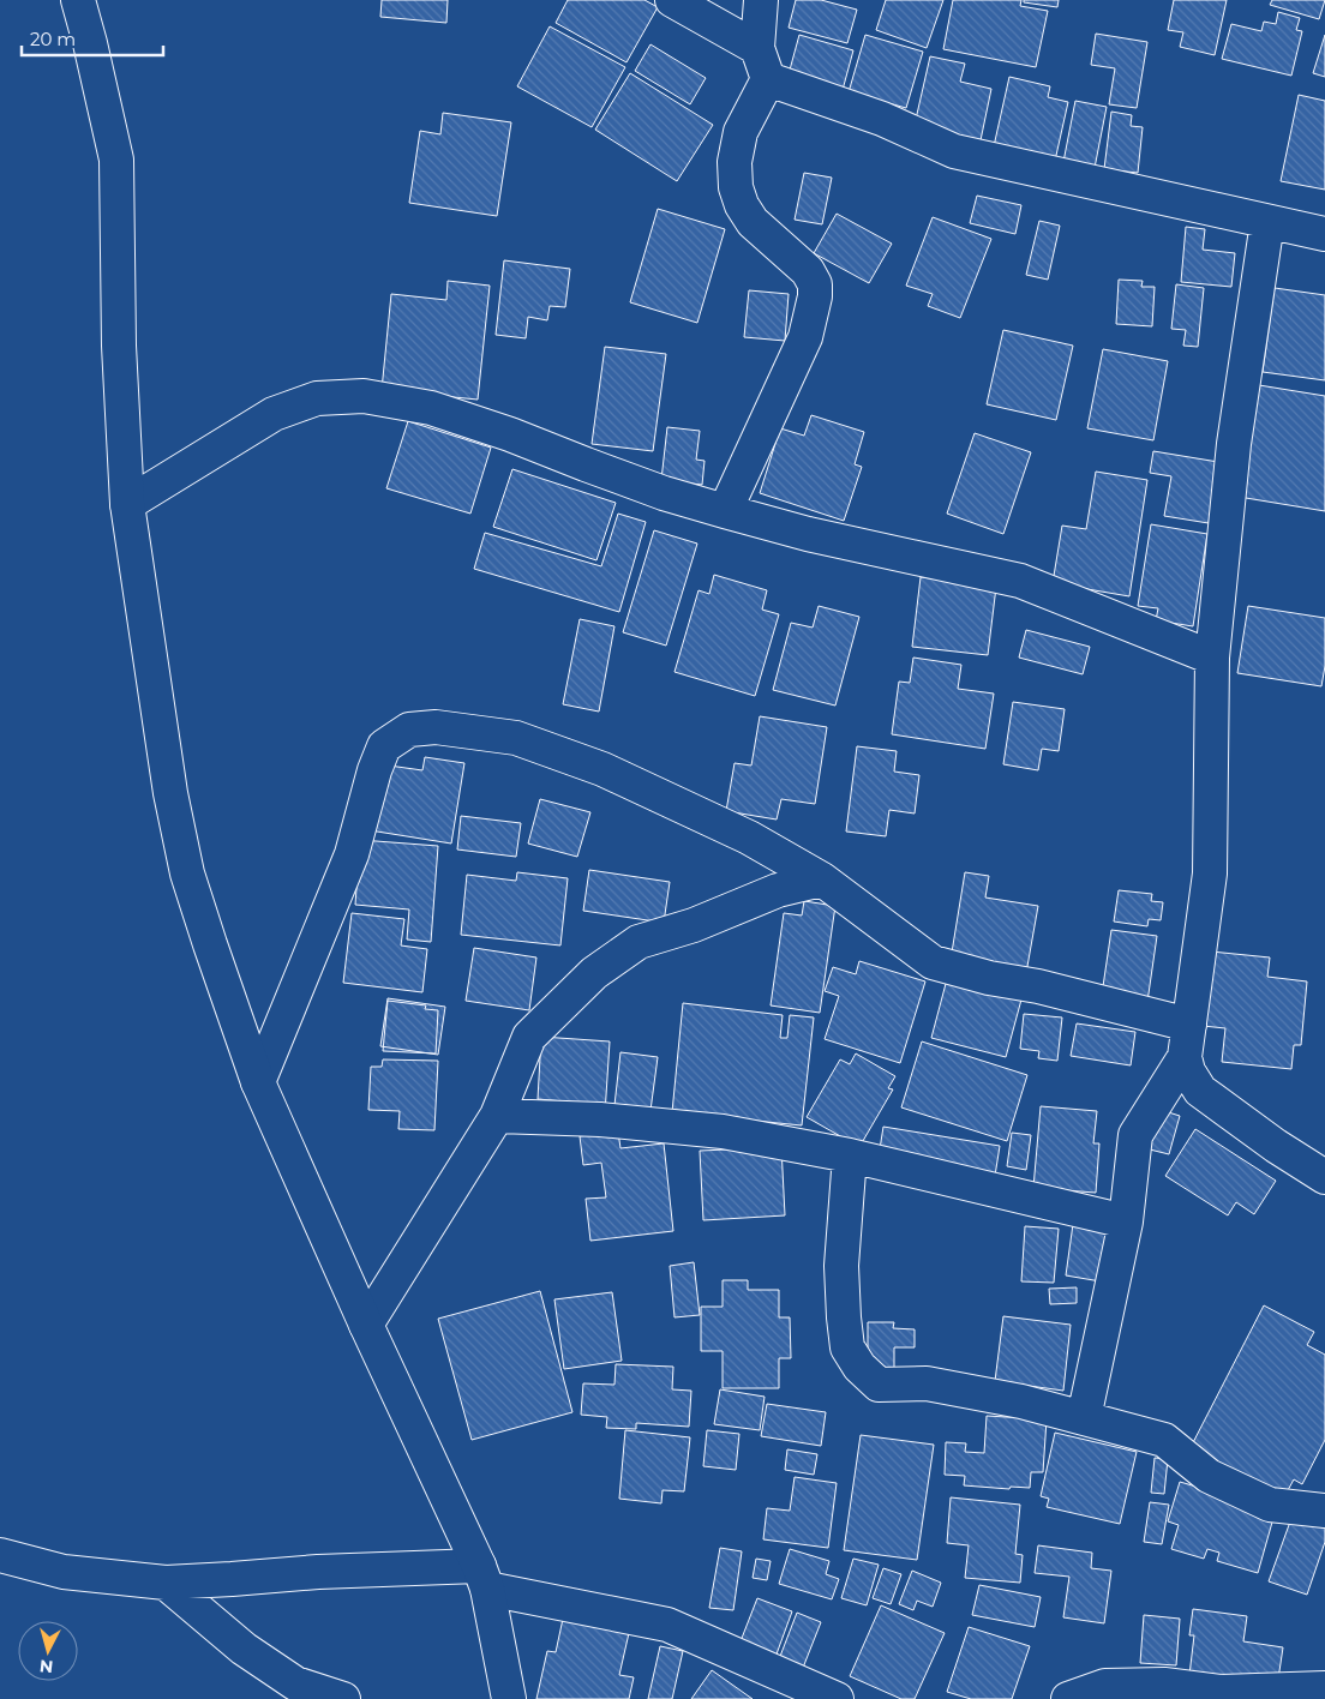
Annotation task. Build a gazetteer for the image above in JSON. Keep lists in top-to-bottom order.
{
  "scale_bar": "20 m",
  "north": "bottom"
}
